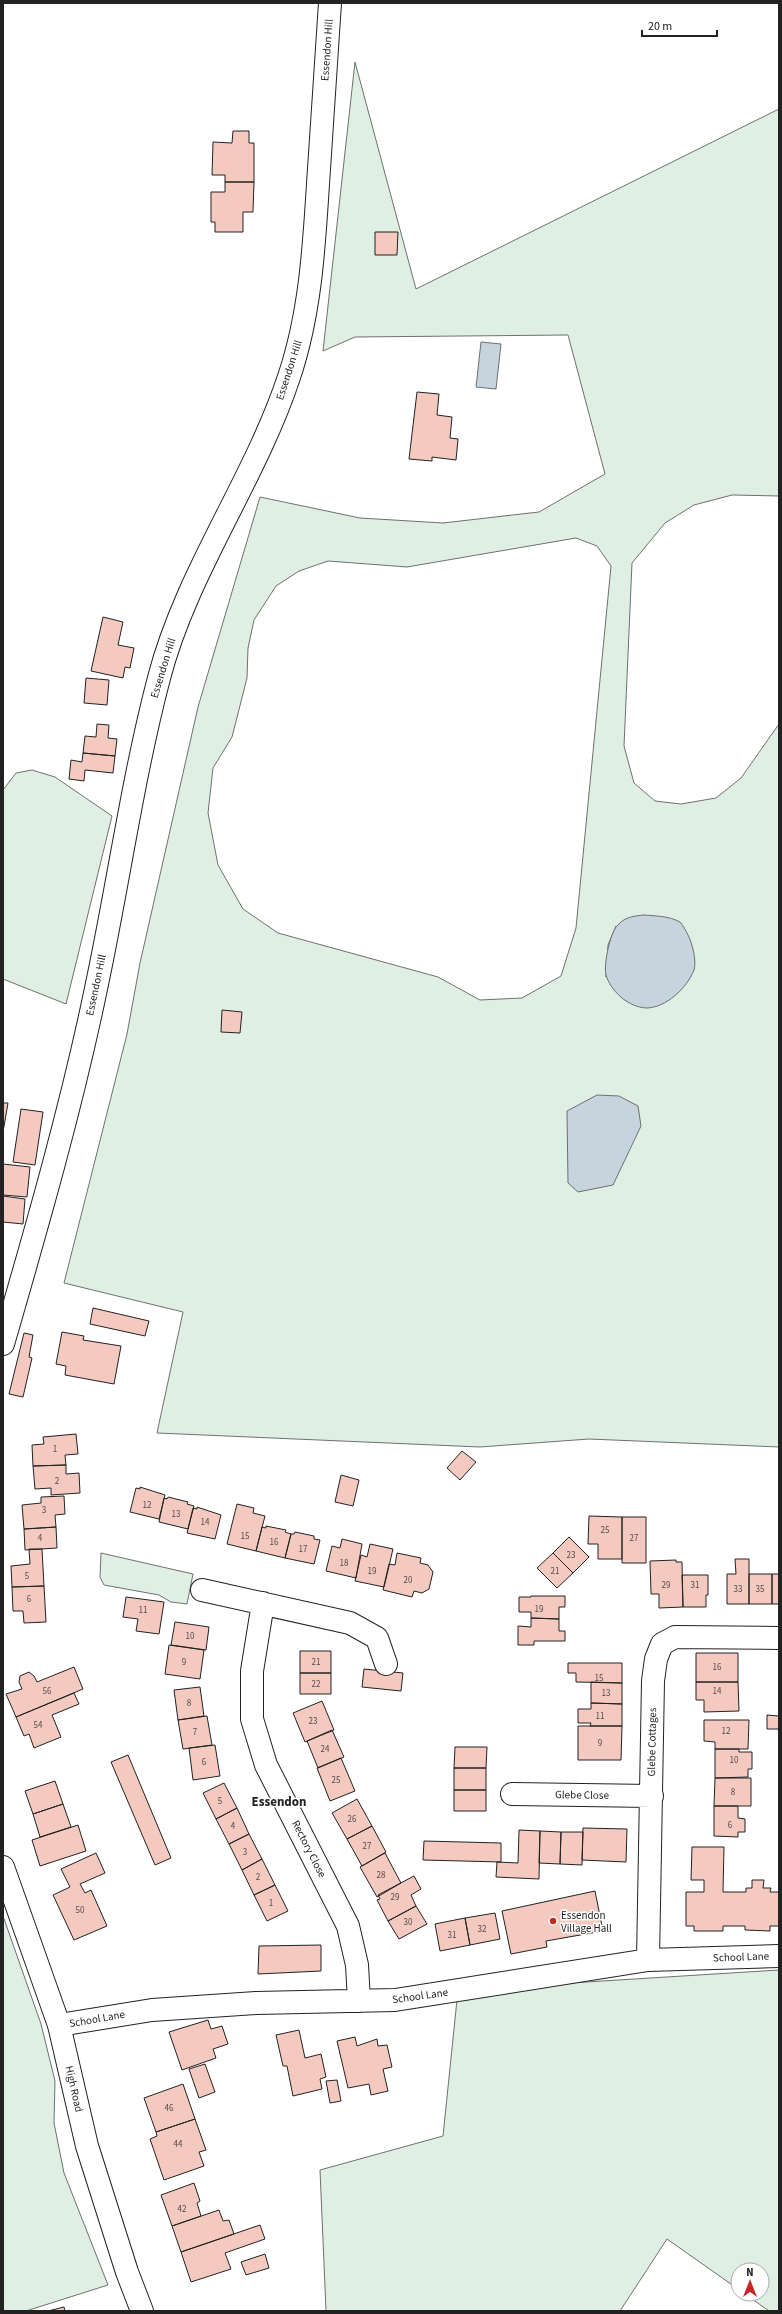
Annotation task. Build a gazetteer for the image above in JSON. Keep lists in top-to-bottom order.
{
  "streets": {
    "street": [
      "Essendon Hill",
      "Glebe Cottages",
      "Glebe Close",
      "Rectory Close",
      "School Lane",
      "High Road"
    ]
  },
  "crossings": [
    ["Glebe Cottages", "Glebe Close"],
    ["Glebe Cottages", "School Lane"],
    ["Rectory Close", "School Lane"],
    ["School Lane", "High Road"]
  ],
  "districts": ["Essendon"],
  "places": ["Essendon Village Hall"],
  "house_numbers": [
    "1",
    "2",
    "12",
    "3",
    "13",
    "14",
    "25",
    "15",
    "4",
    "27",
    "16",
    "17",
    "23",
    "18",
    "19",
    "21",
    "5",
    "20",
    "29",
    "31",
    "33",
    "35",
    "6",
    "19",
    "11",
    "10",
    "9",
    "21",
    "16",
    "15",
    "22",
    "56",
    "14",
    "13",
    "8",
    "11",
    "23",
    "54",
    "12",
    "7",
    "9",
    "24",
    "10",
    "6",
    "25",
    "8",
    "5",
    "26",
    "6",
    "4",
    "27",
    "3",
    "28",
    "2",
    "29",
    "1",
    "50",
    "30",
    "32",
    "31",
    "46",
    "44",
    "42"
  ],
  "scale_bar": "20 m",
  "north": "top"
}
